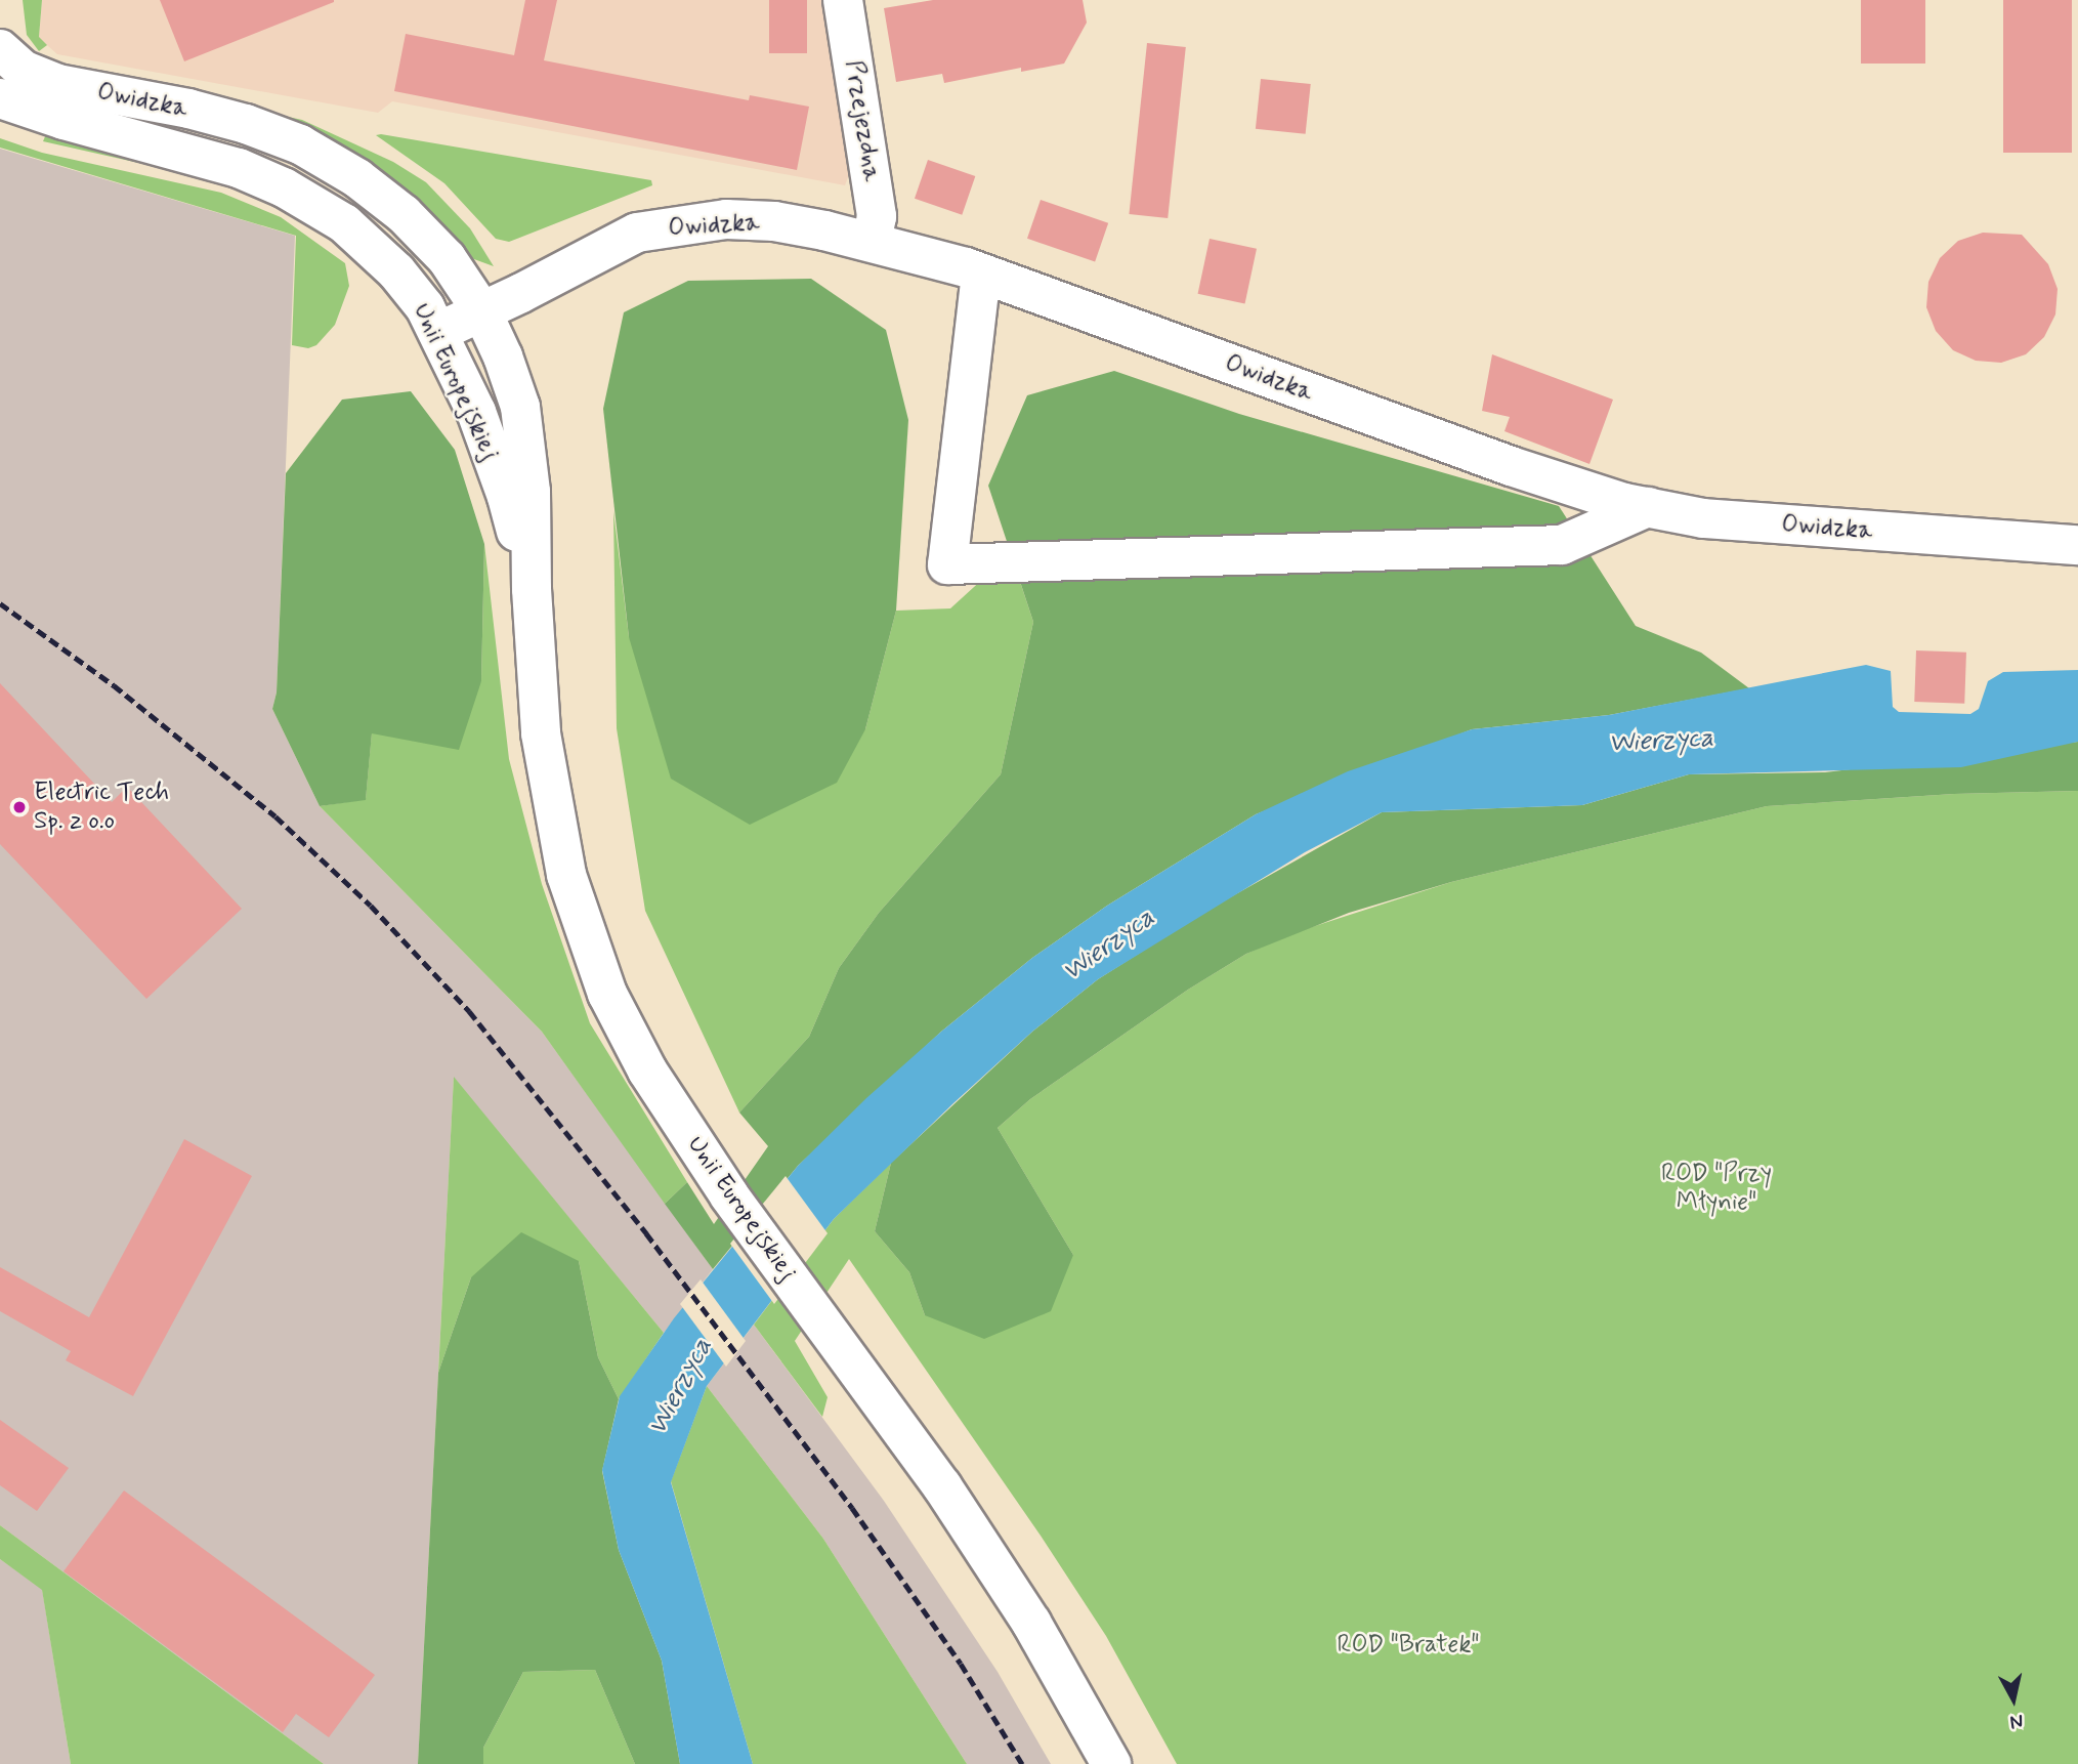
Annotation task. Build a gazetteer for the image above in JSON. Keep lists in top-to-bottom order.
{
  "streets": {
    "main road": ["Owidzka", "Przejezdna", "Unii Europejskiej"]
  },
  "crossings": [
    ["Owidzka", "Przejezdna"],
    ["Owidzka", "Unii Europejskiej"]
  ],
  "water": ["Wierzyca"],
  "parks": ["ROD \"Przy Młynie\"", "ROD \"Bratek\""],
  "places": ["Electric Tech Sp. z o.o"],
  "north": "bottom"
}
